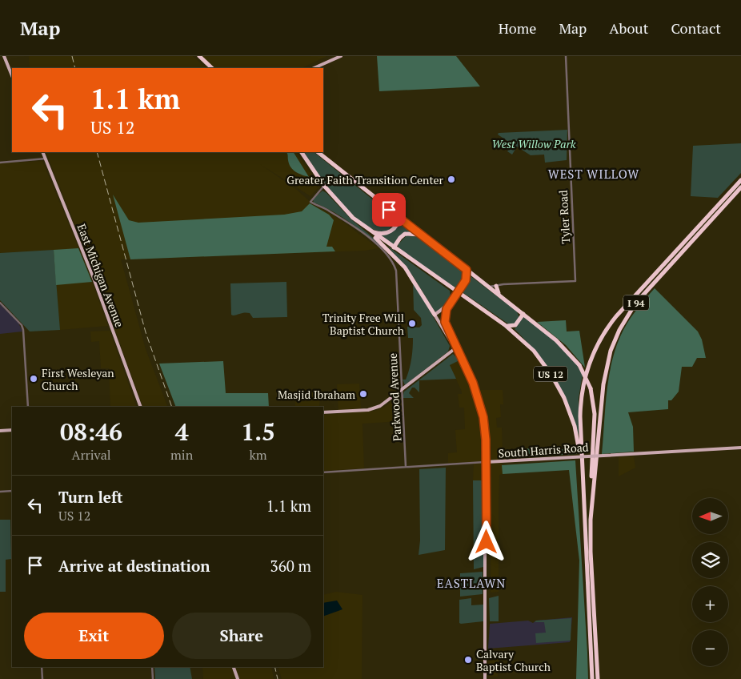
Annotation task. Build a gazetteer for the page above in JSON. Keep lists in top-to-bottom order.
{
  "streets": {
    "highway": ["I 94", "US 12"],
    "main road": ["East Michigan Avenue", "South Harris Road"],
    "street": ["Tyler Road", "Parkwood Avenue"]
  },
  "crossings": [
    ["I 94", "US 12"],
    ["US 12", "Parkwood Avenue"],
    ["Parkwood Avenue", "South Harris Road"]
  ],
  "districts": ["WEST WILLOW", "EASTLAWN"],
  "parks": ["West Willow Park"],
  "places": [
    "Greater Faith Transition Center",
    "Trinity Free Will Baptist Church",
    "First Wesleyan Church",
    "Masjid Ibraham",
    "Calvary Baptist Church"
  ],
  "north": "left",
  "page": {
    "header": "Map",
    "nav": [
      "Home",
      "Map",
      "About",
      "Contact"
    ],
    "turn": ["1.1 km", "US 12"],
    "eta": [
      "08:46",
      "Arrival",
      "4",
      "min",
      "1.5",
      "km"
    ],
    "list": [
      {
        "name": "Turn left",
        "note": "US 12",
        "value": "1.1 km"
      },
      {
        "name": "Arrive at destination",
        "value": "360 m"
      }
    ],
    "map_buttons": ["+", "−"],
    "buttons": ["Exit", "Share"]
  }
}
